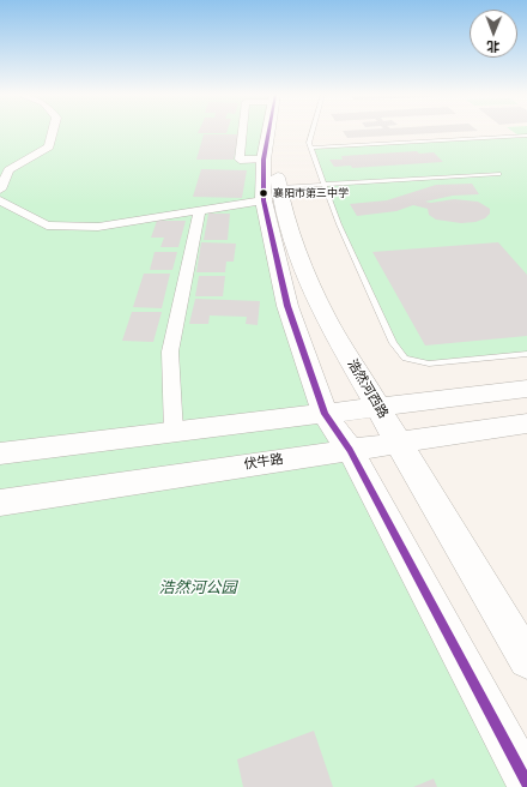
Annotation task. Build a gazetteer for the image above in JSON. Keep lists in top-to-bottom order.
{
  "streets": {
    "street": ["浩然河西路", "伏牛路"]
  },
  "crossings": [
    ["浩然河西路", "伏牛路"]
  ],
  "parks": ["浩然河公园"],
  "places": ["襄阳市第三中学"],
  "north": "bottom"
}
